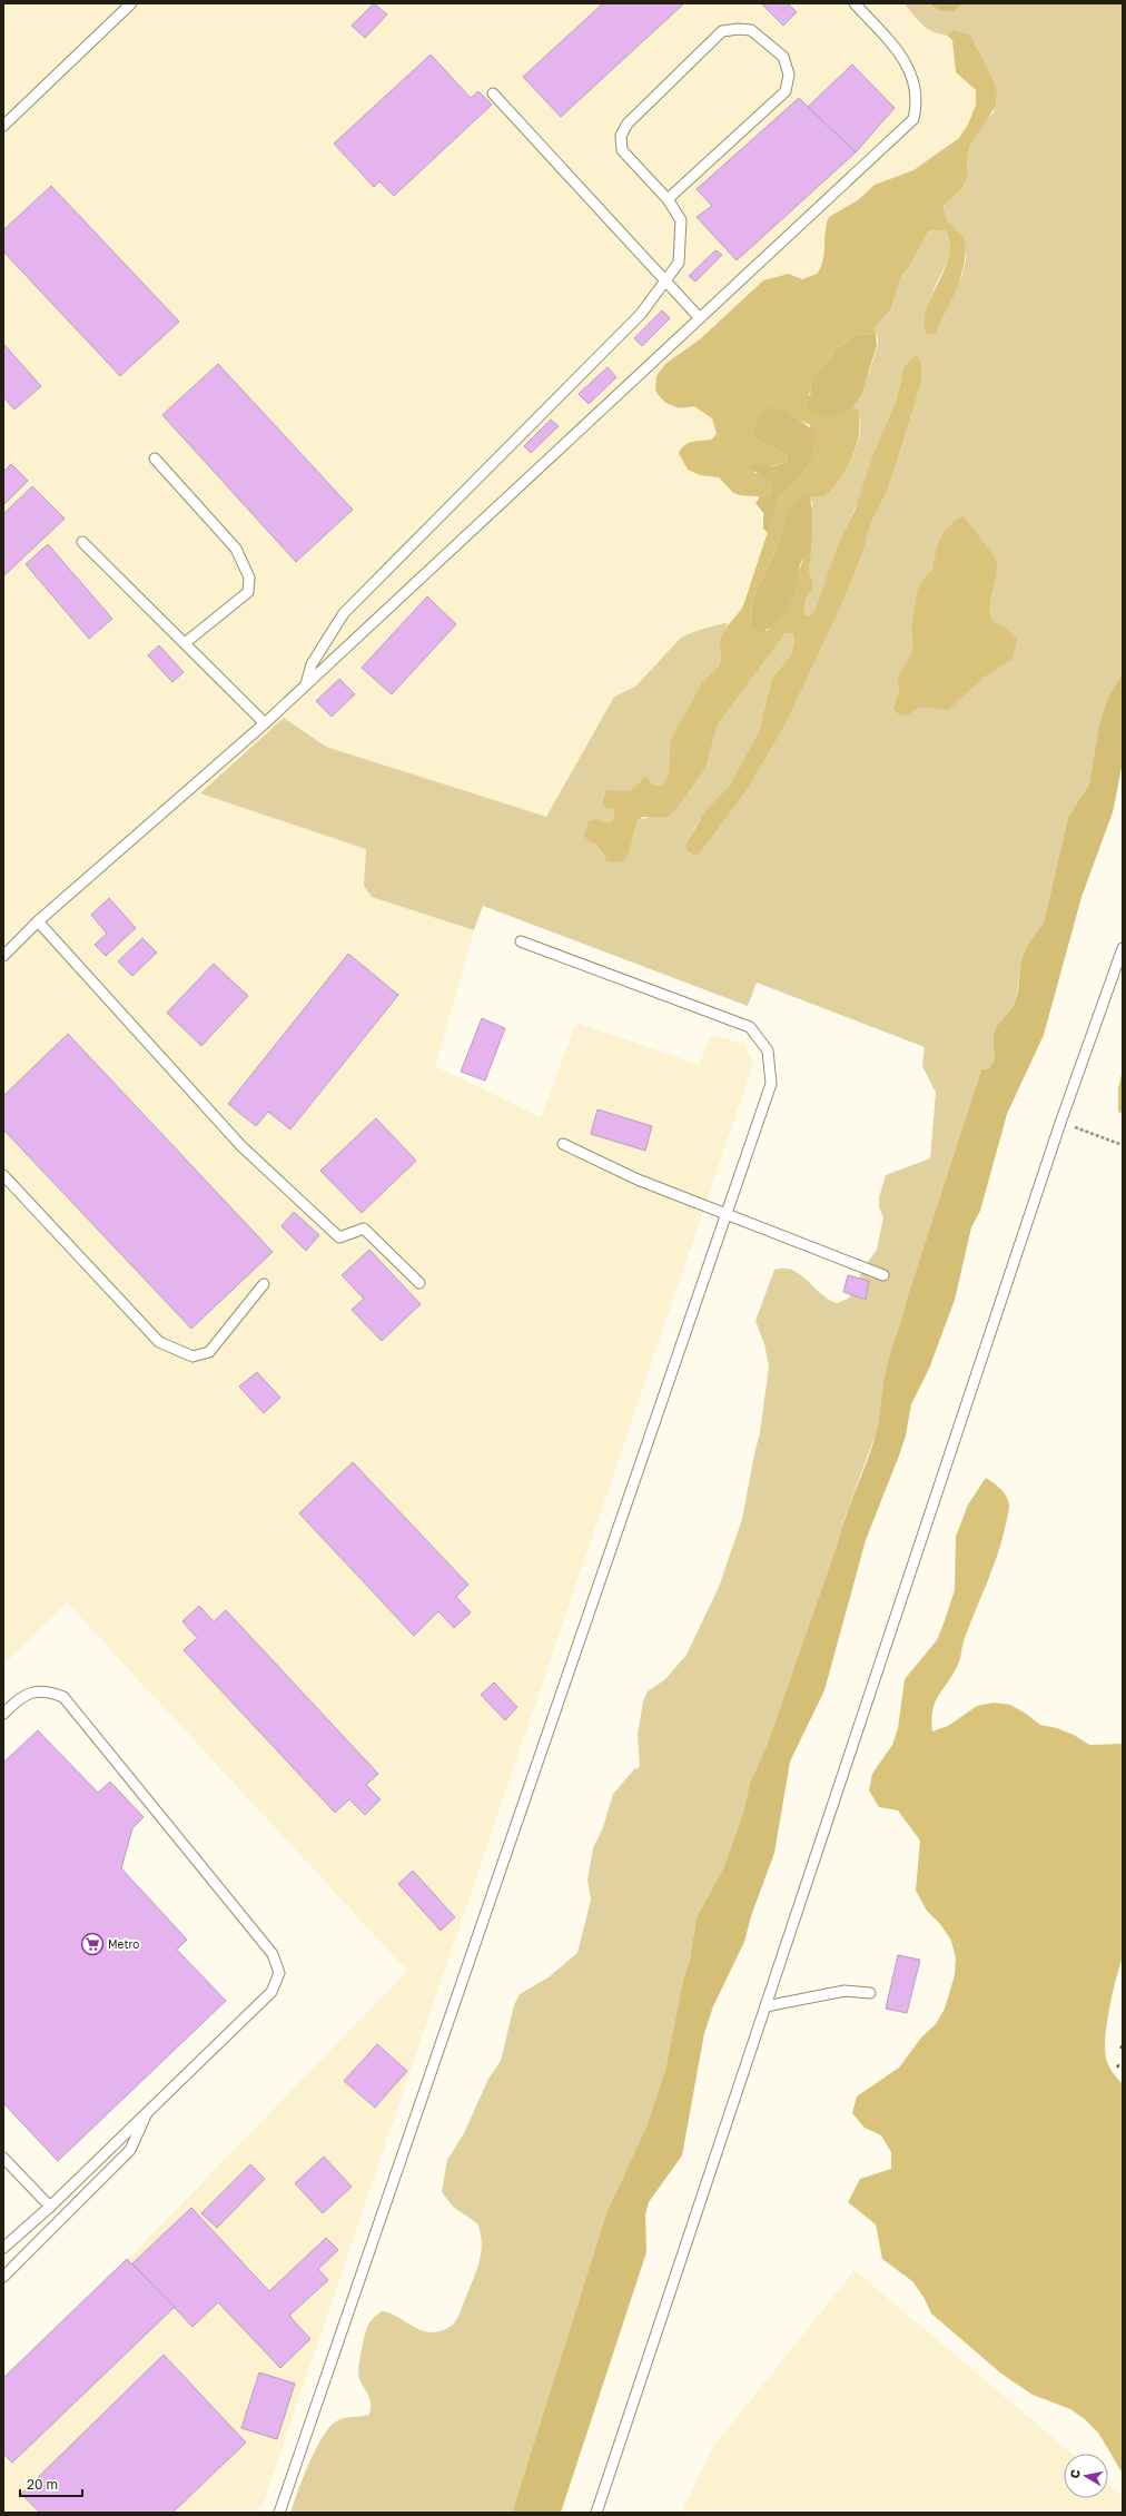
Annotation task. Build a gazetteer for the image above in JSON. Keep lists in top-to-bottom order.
{
  "places": {
    "supermarket": ["Metro"]
  },
  "scale_bar": "20 m",
  "north": "left"
}
